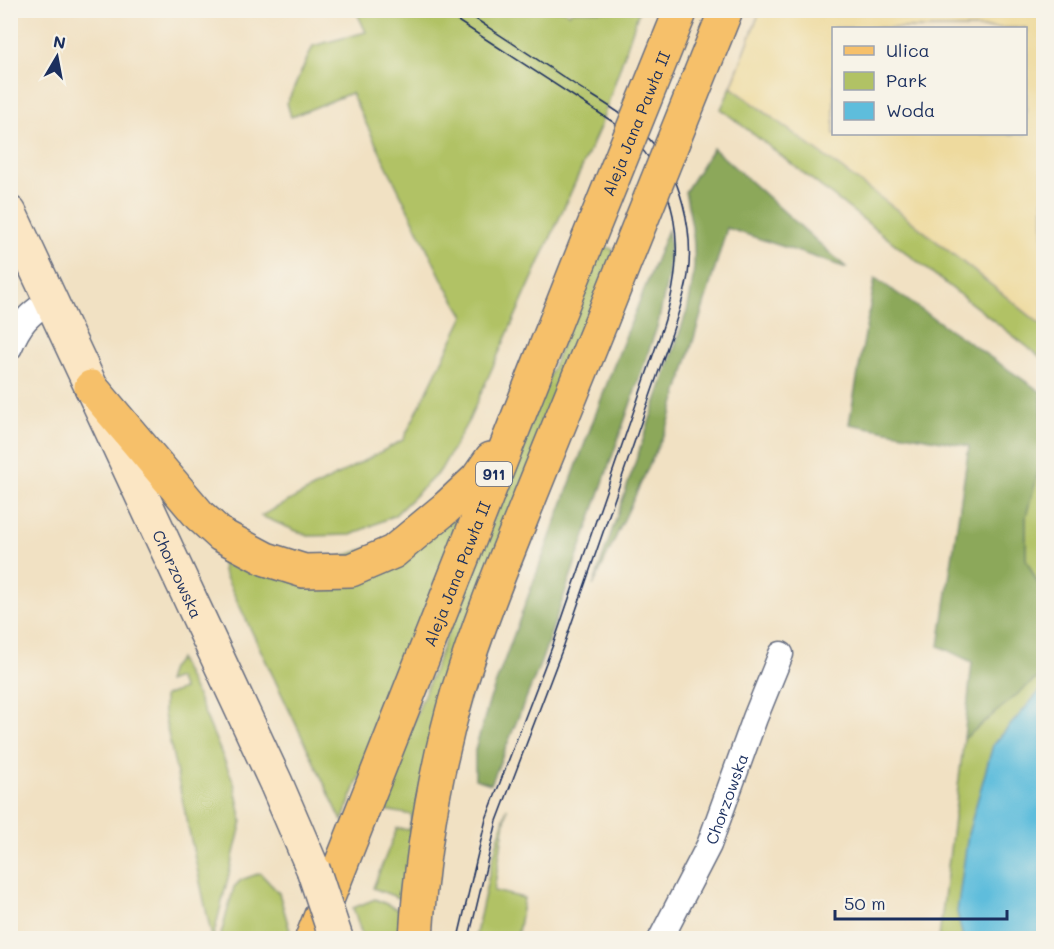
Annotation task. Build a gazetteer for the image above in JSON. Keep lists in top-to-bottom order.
{
  "streets": {
    "main road": ["Aleja Jana Pawła II", "911", "Chorzowska"]
  },
  "legend": ["Ulica", "Park", "Woda"],
  "scale_bar": "50 m",
  "north": "top"
}
